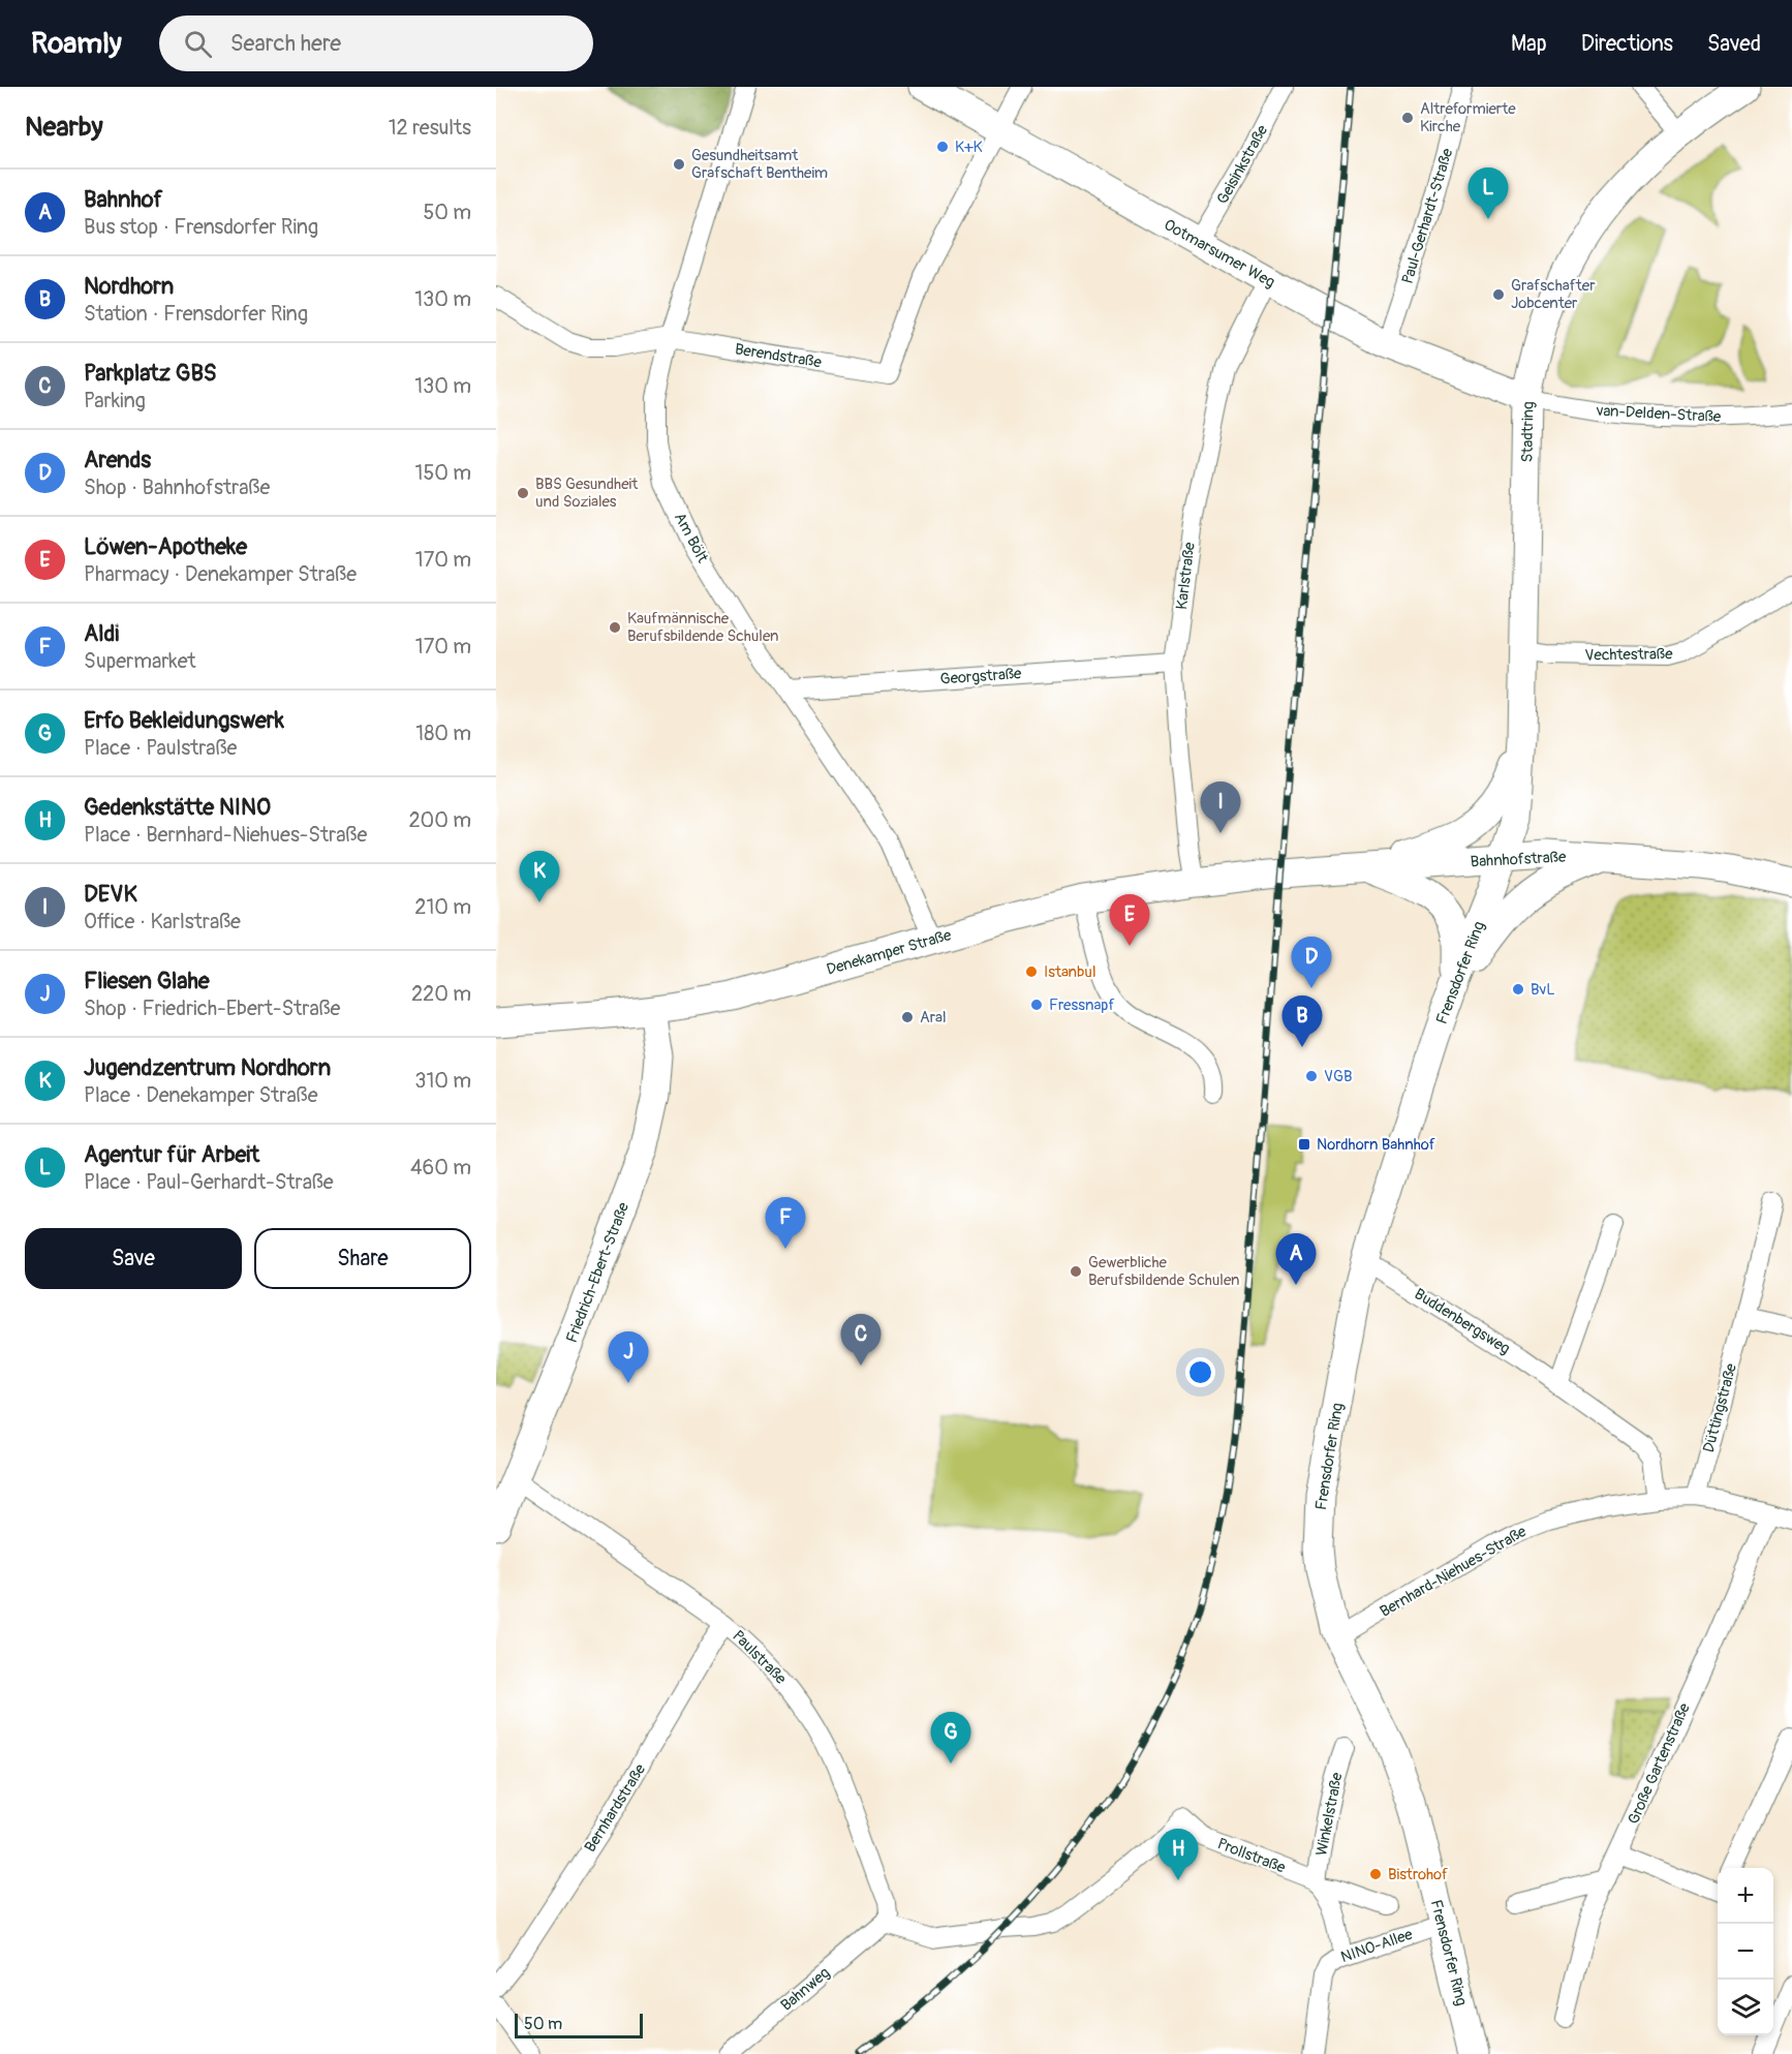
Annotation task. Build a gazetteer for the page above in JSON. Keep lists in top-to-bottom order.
{
  "streets": {
    "street": [
      "Geisinkstraße",
      "Paul-Gerhardt-Straße",
      "Ootmarsumer Weg",
      "Berendstraße",
      "van-Delden-Straße",
      "Stadtring",
      "Am Bölt",
      "Karlstraße",
      "Vechtestraße",
      "Georgstraße",
      "Bahnhofstraße",
      "Denekamper Straße",
      "Frensdorfer Ring",
      "Friedrich-Ebert-Straße",
      "Buddenbergsweg",
      "Düttingstraße",
      "Bernhard-Niehues-Straße",
      "Paulstraße",
      "Große Gartenstraße",
      "Bernhardstraße",
      "Winkelstraße",
      "Prollstraße",
      "NINO-Allee",
      "Bahnweg"
    ]
  },
  "crossings": [
    ["Geisinkstraße", "Ootmarsumer Weg"],
    ["Paul-Gerhardt-Straße", "Ootmarsumer Weg"],
    ["Ootmarsumer Weg", "Berendstraße"],
    ["Ootmarsumer Weg", "van-Delden-Straße"],
    ["Ootmarsumer Weg", "Stadtring"],
    ["Ootmarsumer Weg", "Karlstraße"],
    ["Berendstraße", "Am Bölt"],
    ["van-Delden-Straße", "Stadtring"],
    ["Stadtring", "Vechtestraße"],
    ["Stadtring", "Bahnhofstraße"],
    ["Stadtring", "Frensdorfer Ring"],
    ["Am Bölt", "Georgstraße"],
    ["Am Bölt", "Denekamper Straße"],
    ["Karlstraße", "Georgstraße"],
    ["Karlstraße", "Denekamper Straße"],
    ["Bahnhofstraße", "Denekamper Straße"],
    ["Bahnhofstraße", "Frensdorfer Ring"],
    ["Denekamper Straße", "Friedrich-Ebert-Straße"],
    ["Frensdorfer Ring", "Buddenbergsweg"],
    ["Frensdorfer Ring", "Bernhard-Niehues-Straße"],
    ["Frensdorfer Ring", "NINO-Allee"],
    ["Friedrich-Ebert-Straße", "Paulstraße"],
    ["Buddenbergsweg", "Bernhard-Niehues-Straße"],
    ["Düttingstraße", "Bernhard-Niehues-Straße"],
    ["Bernhard-Niehues-Straße", "Große Gartenstraße"],
    ["Paulstraße", "Bernhardstraße"],
    ["Paulstraße", "Prollstraße"],
    ["Paulstraße", "Bahnweg"],
    ["Winkelstraße", "Prollstraße"],
    ["Prollstraße", "Bahnweg"]
  ],
  "places": {
    "other": [
      "Altreformierte Kirche",
      "K+K",
      "Gesundheitsamt Grafschaft Bentheim",
      "Grafschafter Jobcenter",
      "BBS Gesundheit und Soziales",
      "Kaufmännische Berufsbildende Schulen",
      "Istanbul",
      "BvL",
      "Fressnapf",
      "Aral",
      "VGB",
      "Gewerbliche Berufsbildende Schulen",
      "Bistrohof"
    ],
    "transit": ["Nordhorn Bahnhof"]
  },
  "scale_bar": "50 m",
  "page": {
    "header": "Roamly",
    "search": "Search here",
    "nav": ["Map", "Directions", "Saved"],
    "heading": ["Nearby", "12 results"],
    "list": [
      {
        "mark": "A",
        "name": "Bahnhof",
        "note": "Bus stop · Frensdorfer Ring",
        "value": "50 m"
      },
      {
        "mark": "B",
        "name": "Nordhorn",
        "note": "Station · Frensdorfer Ring",
        "value": "130 m"
      },
      {
        "mark": "C",
        "name": "Parkplatz GBS",
        "note": "Parking",
        "value": "130 m"
      },
      {
        "mark": "D",
        "name": "Arends",
        "note": "Shop · Bahnhofstraße",
        "value": "150 m"
      },
      {
        "mark": "E",
        "name": "Löwen-Apotheke",
        "note": "Pharmacy · Denekamper Straße",
        "value": "170 m"
      },
      {
        "mark": "F",
        "name": "Aldi",
        "note": "Supermarket",
        "value": "170 m"
      },
      {
        "mark": "G",
        "name": "Erfo Bekleidungswerk",
        "note": "Place · Paulstraße",
        "value": "180 m"
      },
      {
        "mark": "H",
        "name": "Gedenkstätte NINO",
        "note": "Place · Bernhard-Niehues-Straße",
        "value": "200 m"
      },
      {
        "mark": "I",
        "name": "DEVK",
        "note": "Office · Karlstraße",
        "value": "210 m"
      },
      {
        "mark": "J",
        "name": "Fliesen Glahe",
        "note": "Shop · Friedrich-Ebert-Straße",
        "value": "220 m"
      },
      {
        "mark": "K",
        "name": "Jugendzentrum Nordhorn",
        "note": "Place · Denekamper Straße",
        "value": "310 m"
      },
      {
        "mark": "L",
        "name": "Agentur für Arbeit",
        "note": "Place · Paul-Gerhardt-Straße",
        "value": "460 m"
      }
    ],
    "pins": [
      "L",
      "I",
      "K",
      "E",
      "D",
      "B",
      "F",
      "A",
      "C",
      "J",
      "G",
      "H"
    ],
    "buttons": ["Save", "Share"],
    "map_buttons": ["+", "−"],
    "scale": "50 m"
  }
}
